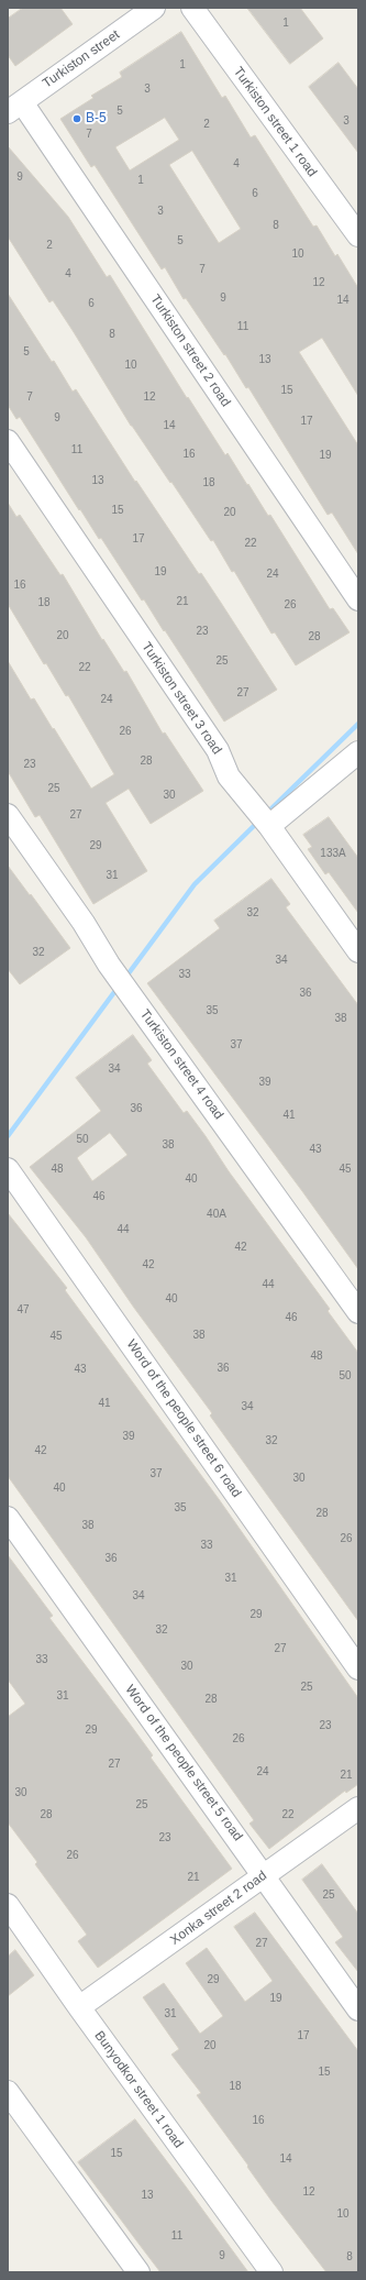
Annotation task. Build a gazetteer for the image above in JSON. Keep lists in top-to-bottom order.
{
  "streets": {
    "street": [
      "Turkiston street",
      "Turkiston street 1 road",
      "Turkiston street 2 road",
      "Turkiston street 3 road",
      "Turkiston street 4 road",
      "Word of the people street 6 road",
      "Word of the people street 5 road",
      "Xonka street 2 road",
      "Bunyodkor street 1 road"
    ]
  },
  "crossings": [
    ["Turkiston street", "Turkiston street 2 road"],
    ["Word of the people street 5 road", "Xonka street 2 road"],
    ["Xonka street 2 road", "Bunyodkor street 1 road"]
  ],
  "places": ["В-5"],
  "house_numbers": [
    "1",
    "1",
    "3",
    "5",
    "3",
    "2",
    "7",
    "4",
    "9",
    "1",
    "6",
    "3",
    "8",
    "5",
    "2",
    "10",
    "7",
    "4",
    "12",
    "9",
    "14",
    "6",
    "11",
    "8",
    "5",
    "13",
    "10",
    "15",
    "7",
    "12",
    "9",
    "17",
    "14",
    "11",
    "16",
    "19",
    "13",
    "18",
    "15",
    "20",
    "17",
    "22",
    "19",
    "24",
    "16",
    "21",
    "18",
    "26",
    "23",
    "20",
    "28",
    "25",
    "22",
    "27",
    "24",
    "26",
    "28",
    "23",
    "25",
    "30",
    "27",
    "29",
    "133A",
    "31",
    "32",
    "32",
    "34",
    "33",
    "36",
    "35",
    "38",
    "37",
    "34",
    "39",
    "36",
    "41",
    "50",
    "38",
    "43",
    "48",
    "45",
    "40",
    "46",
    "40A",
    "44",
    "42",
    "42",
    "44",
    "40",
    "47",
    "46",
    "38",
    "45",
    "48",
    "36",
    "43",
    "50",
    "41",
    "34",
    "39",
    "32",
    "42",
    "37",
    "30",
    "40",
    "35",
    "28",
    "38",
    "26",
    "33",
    "36",
    "31",
    "34",
    "29",
    "32",
    "27",
    "33",
    "30",
    "25",
    "31",
    "28",
    "23",
    "29",
    "26",
    "27",
    "24",
    "21",
    "30",
    "25",
    "28",
    "22",
    "23",
    "26",
    "21",
    "25",
    "27",
    "29",
    "19",
    "31",
    "17",
    "20",
    "15",
    "18",
    "16",
    "15",
    "14",
    "12",
    "13",
    "10",
    "11",
    "9",
    "8"
  ]
}
